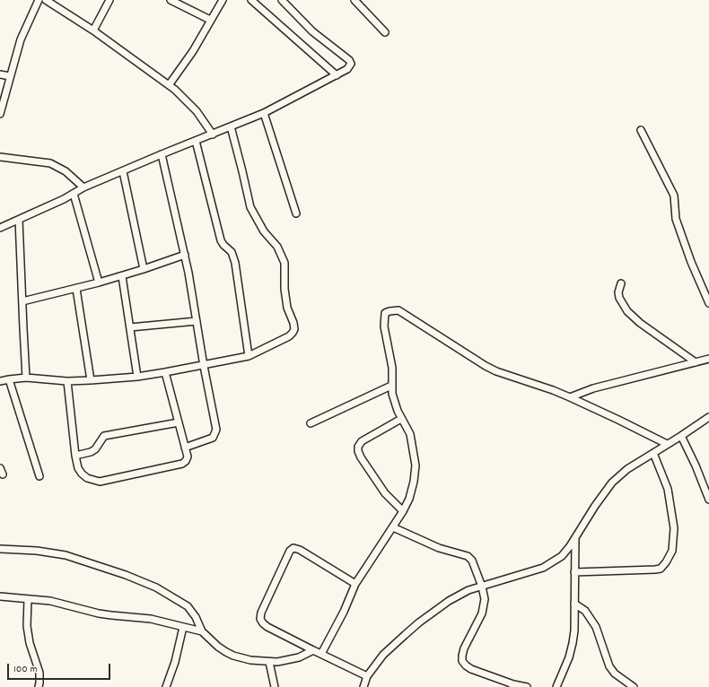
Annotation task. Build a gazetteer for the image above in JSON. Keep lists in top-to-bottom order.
{
  "scale_bar": "100 m"
}
